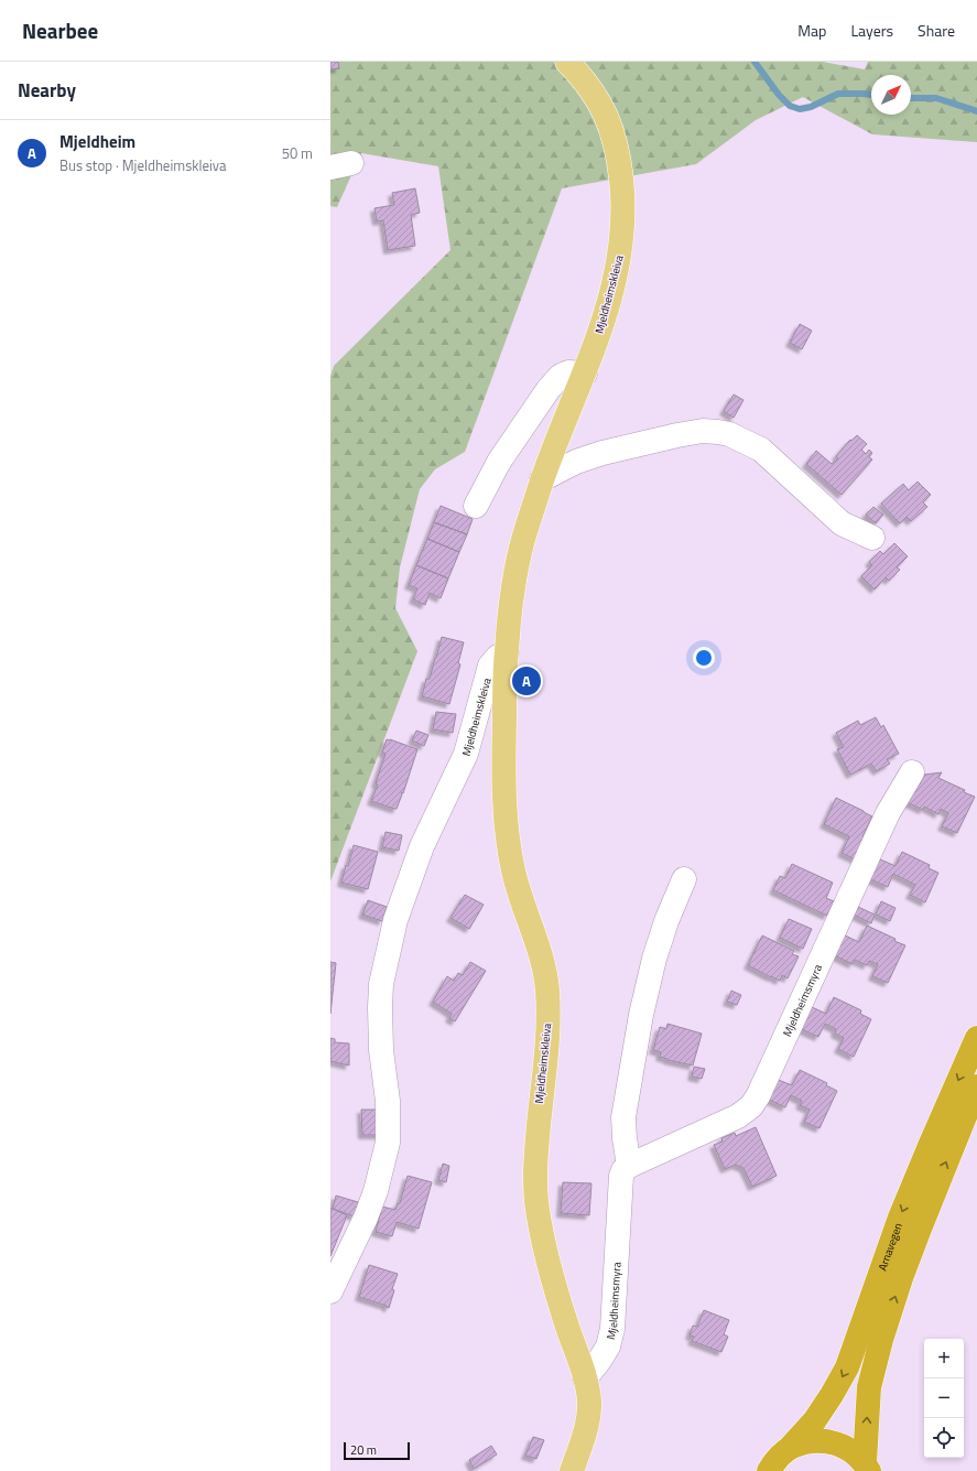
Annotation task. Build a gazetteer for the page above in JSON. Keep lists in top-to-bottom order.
{
  "streets": {
    "highway": ["Arnavegen"],
    "main road": ["Mjeldheimskleiva"],
    "street": ["Mjeldheimsmyra"]
  },
  "crossings": [
    ["Mjeldheimskleiva", "Mjeldheimsmyra"]
  ],
  "scale_bar": "20 m",
  "north": "top right",
  "page": {
    "header": "Nearbee",
    "nav": ["Map", "Layers", "Share"],
    "heading": "Nearby",
    "list": [
      {
        "mark": "A",
        "name": "Mjeldheim",
        "note": "Bus stop · Mjeldheimskleiva",
        "value": "50 m"
      }
    ],
    "pins": "A",
    "map_buttons": ["+", "−"],
    "scale": "20 m"
  }
}
